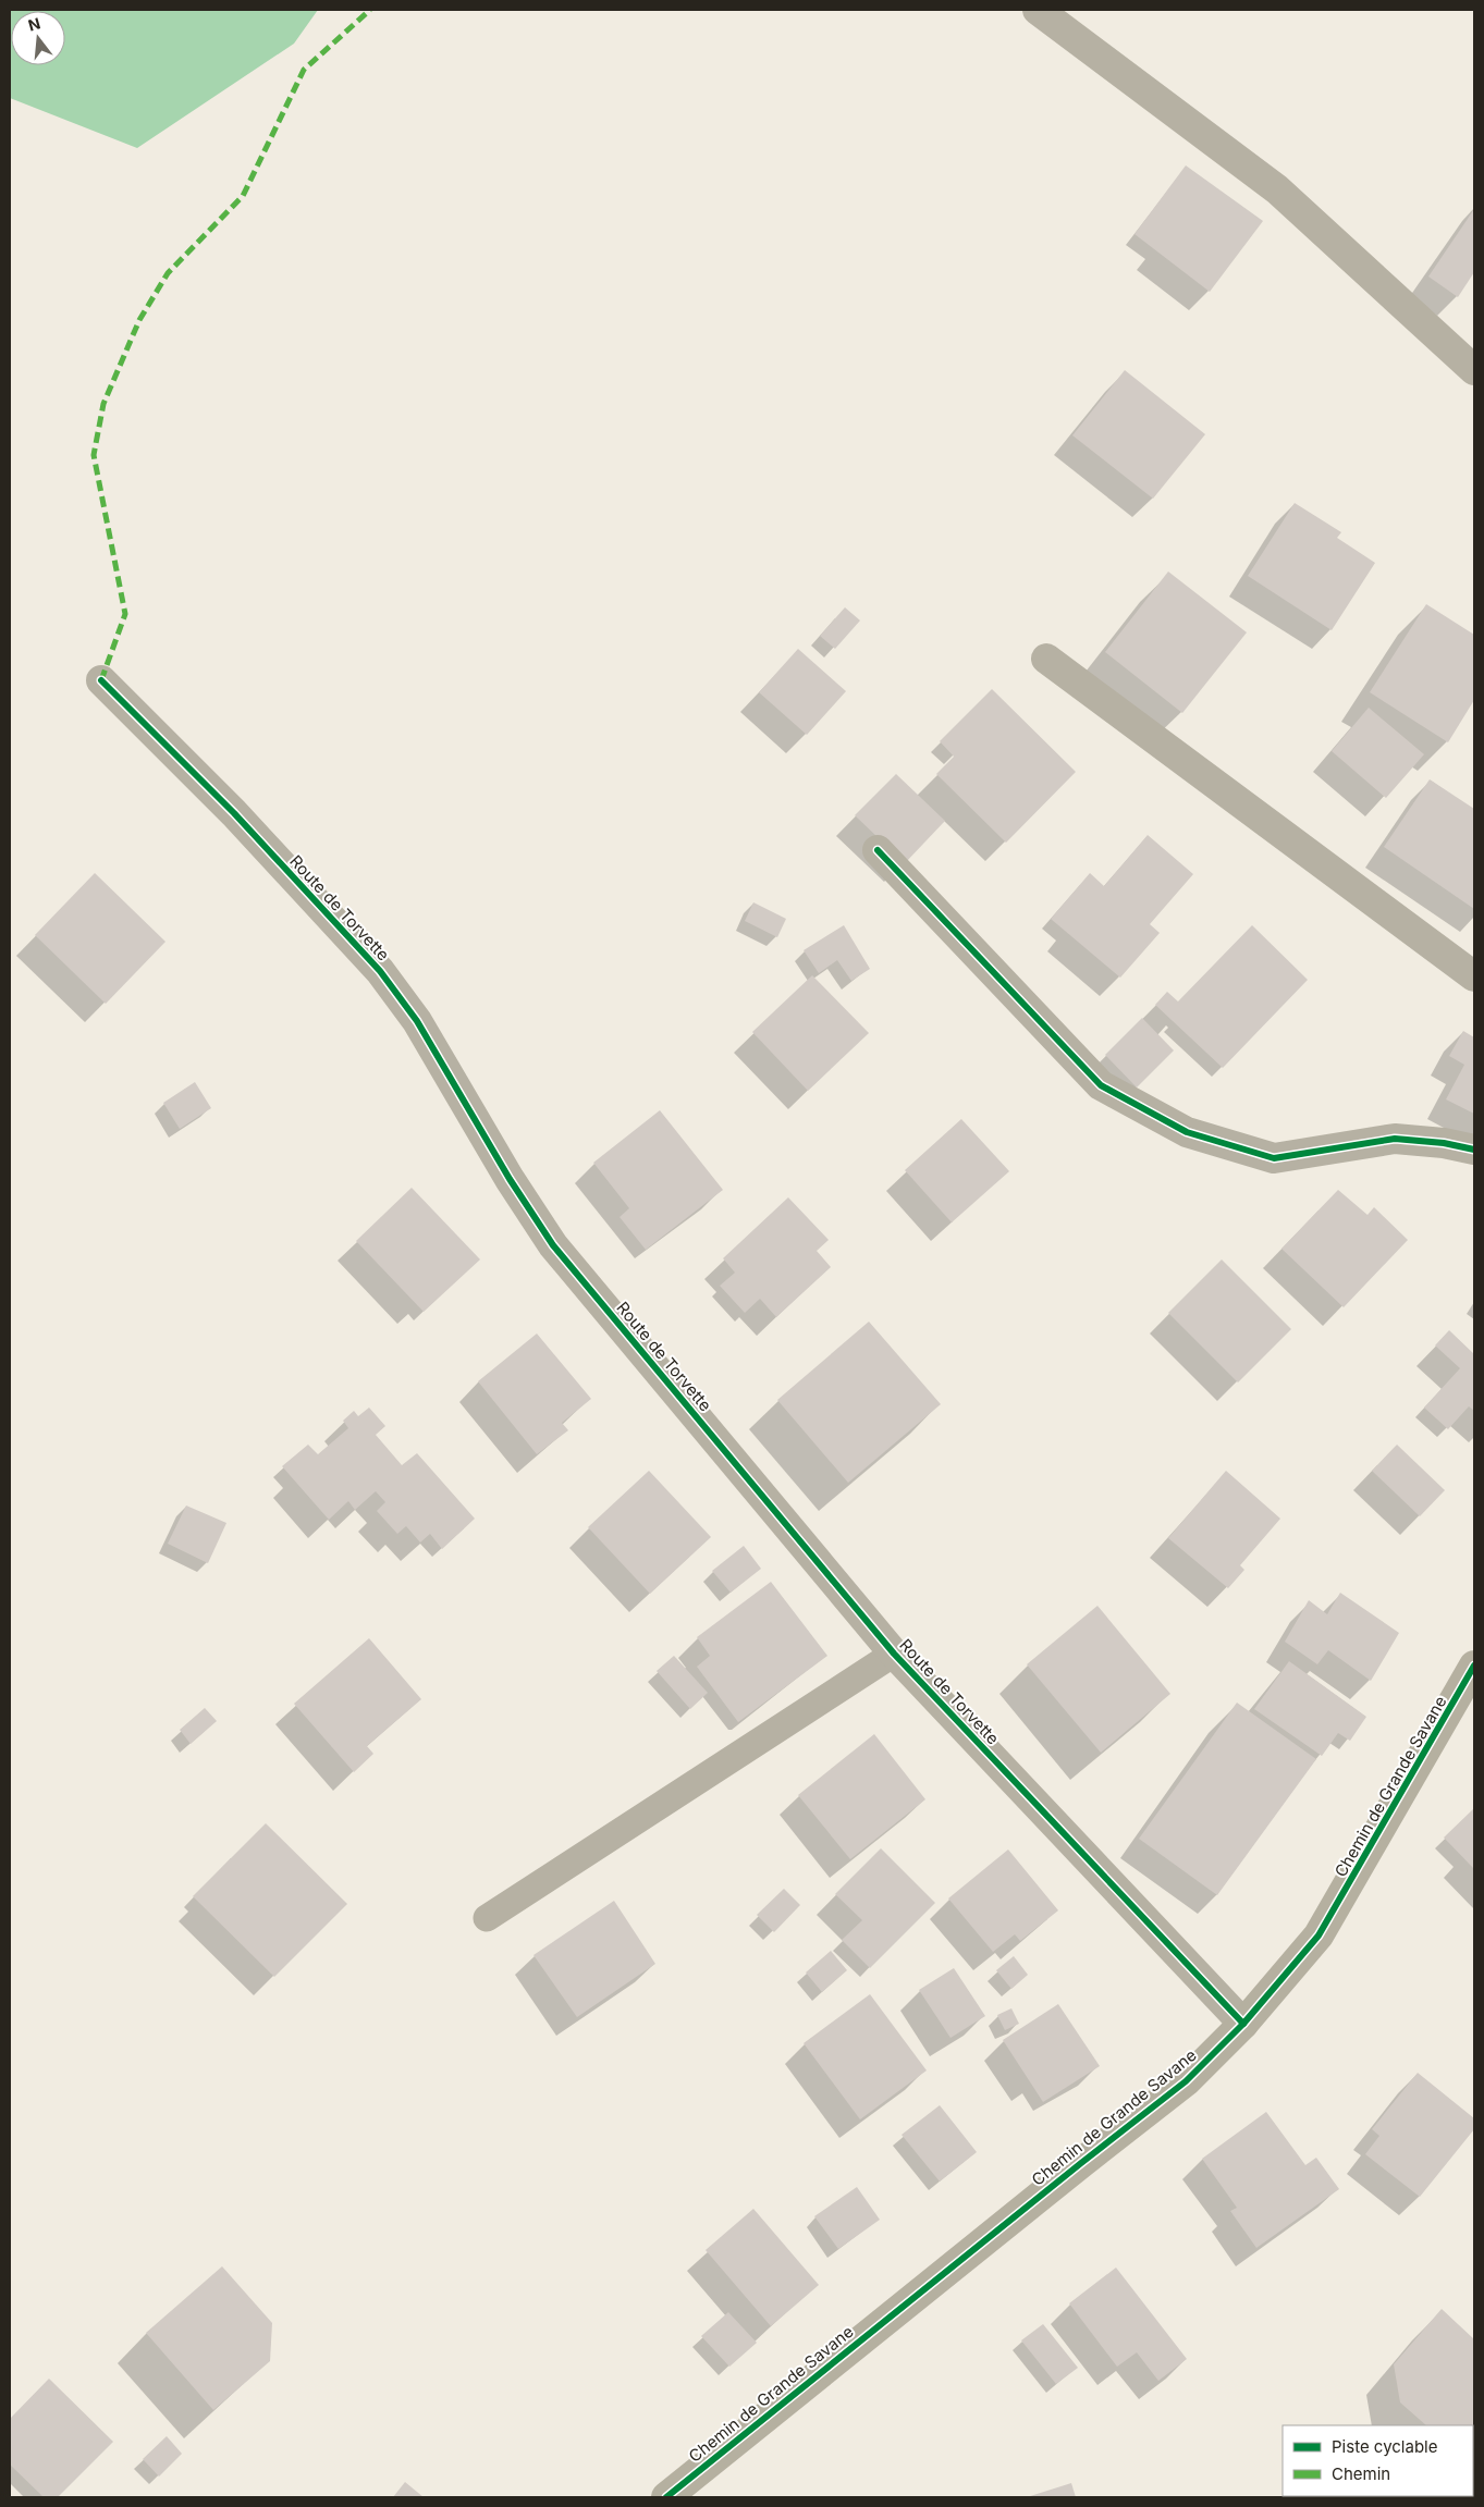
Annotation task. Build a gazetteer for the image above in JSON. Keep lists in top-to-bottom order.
{
  "streets": {
    "street": ["Route de Torvette", "Chemin de Grande Savane"]
  },
  "crossings": [
    ["Route de Torvette", "Chemin de Grande Savane"]
  ],
  "legend": ["Piste cyclable", "Chemin"],
  "north": "top"
}
